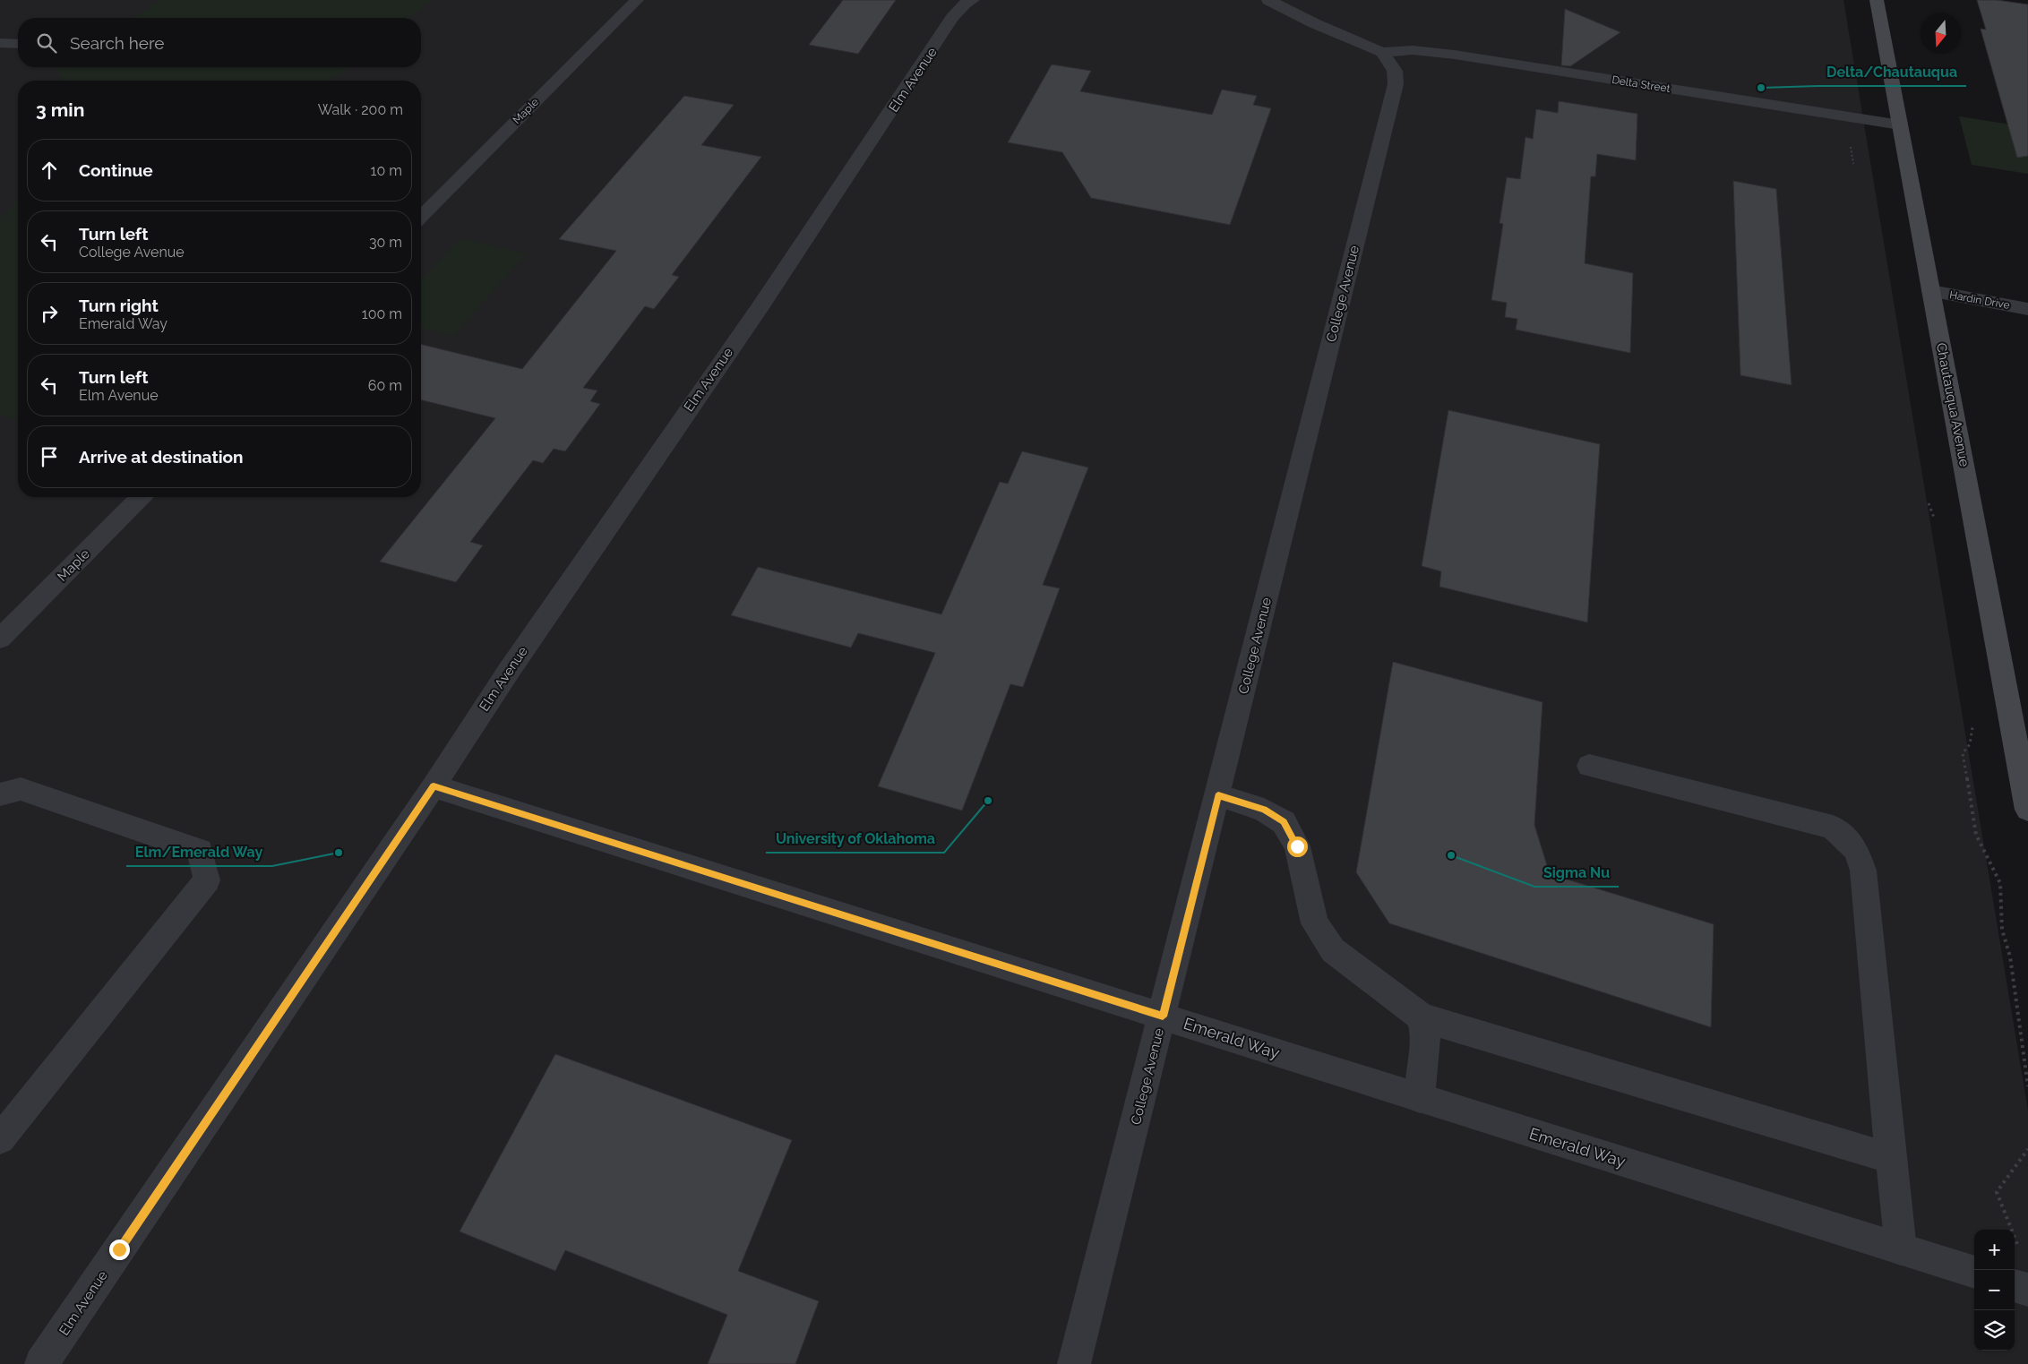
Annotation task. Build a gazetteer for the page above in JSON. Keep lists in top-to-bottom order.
{
  "streets": {
    "street": [
      "Elm Avenue",
      "Delta Street",
      "Maple",
      "College Avenue",
      "Hardin Drive",
      "Chautauqua Avenue",
      "Emerald Way"
    ]
  },
  "crossings": [
    ["Elm Avenue", "Emerald Way"],
    ["Delta Street", "College Avenue"],
    ["Delta Street", "Chautauqua Avenue"],
    ["College Avenue", "Emerald Way"],
    ["Hardin Drive", "Chautauqua Avenue"]
  ],
  "places": [
    "Delta/Chautauqua",
    "University of Oklahoma",
    "Elm/Emerald Way",
    "Sigma Nu"
  ],
  "north": "bottom",
  "page": {
    "search": "Search here",
    "heading": ["3 min", "Walk · 200 m"],
    "list": [
      ["Continue", "10 m"],
      ["Turn left", "College Avenue", "30 m"],
      ["Turn right", "Emerald Way", "100 m"],
      ["Turn left", "Elm Avenue", "60 m"],
      "Arrive at destination"
    ],
    "map_buttons": ["+", "−"]
  }
}
